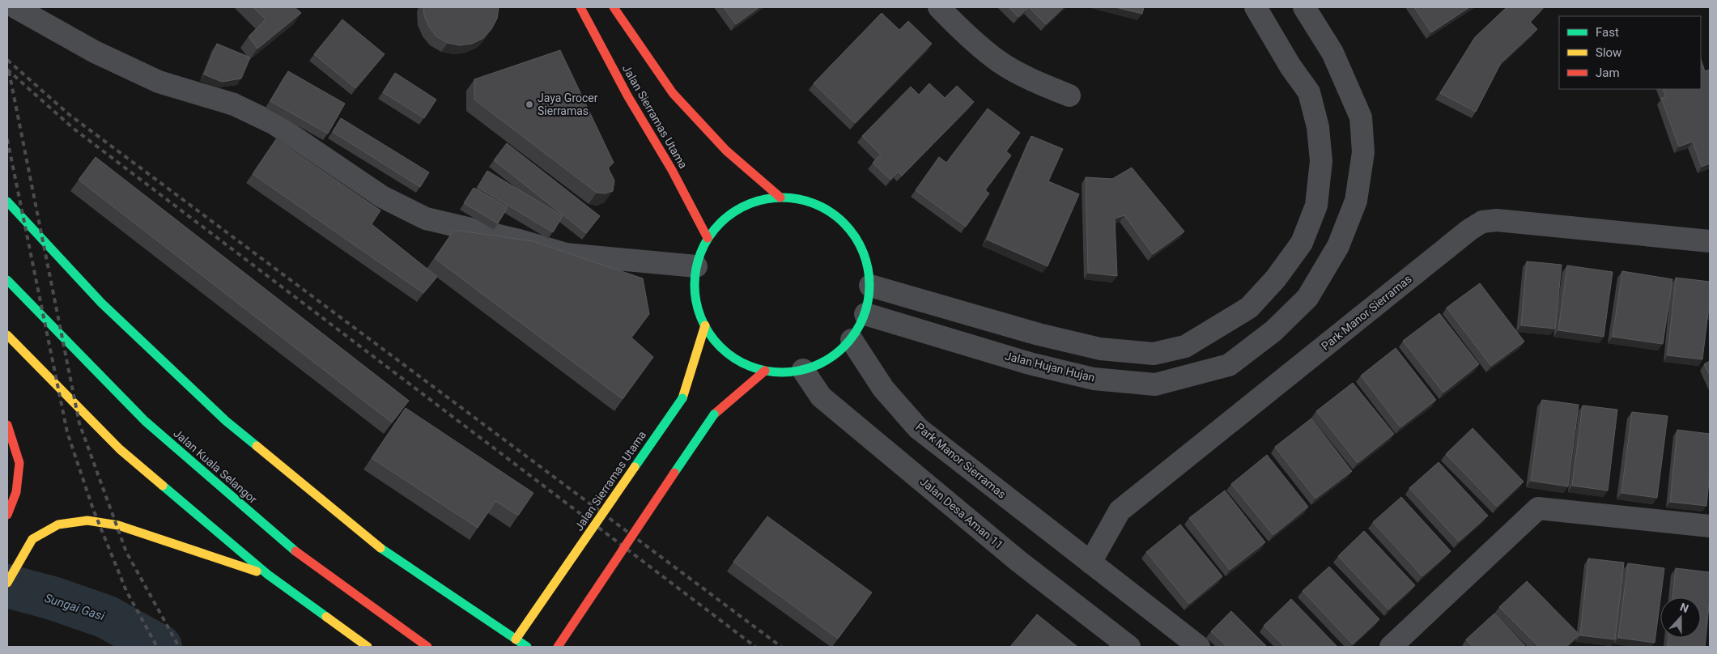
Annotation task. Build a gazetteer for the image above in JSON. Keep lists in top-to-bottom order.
{
  "streets": {
    "main road": ["Jalan Sierramas Utama", "Jalan Kuala Selangor"],
    "street": ["Park Manor Sierramas", "Jalan Hujan Hujan", "Jalan Desa Aman 11"]
  },
  "water": ["Sungai Gasi"],
  "places": ["Jaya Grocer Sierramas"],
  "legend": ["Fast", "Slow", "Jam"],
  "north": "top"
}
